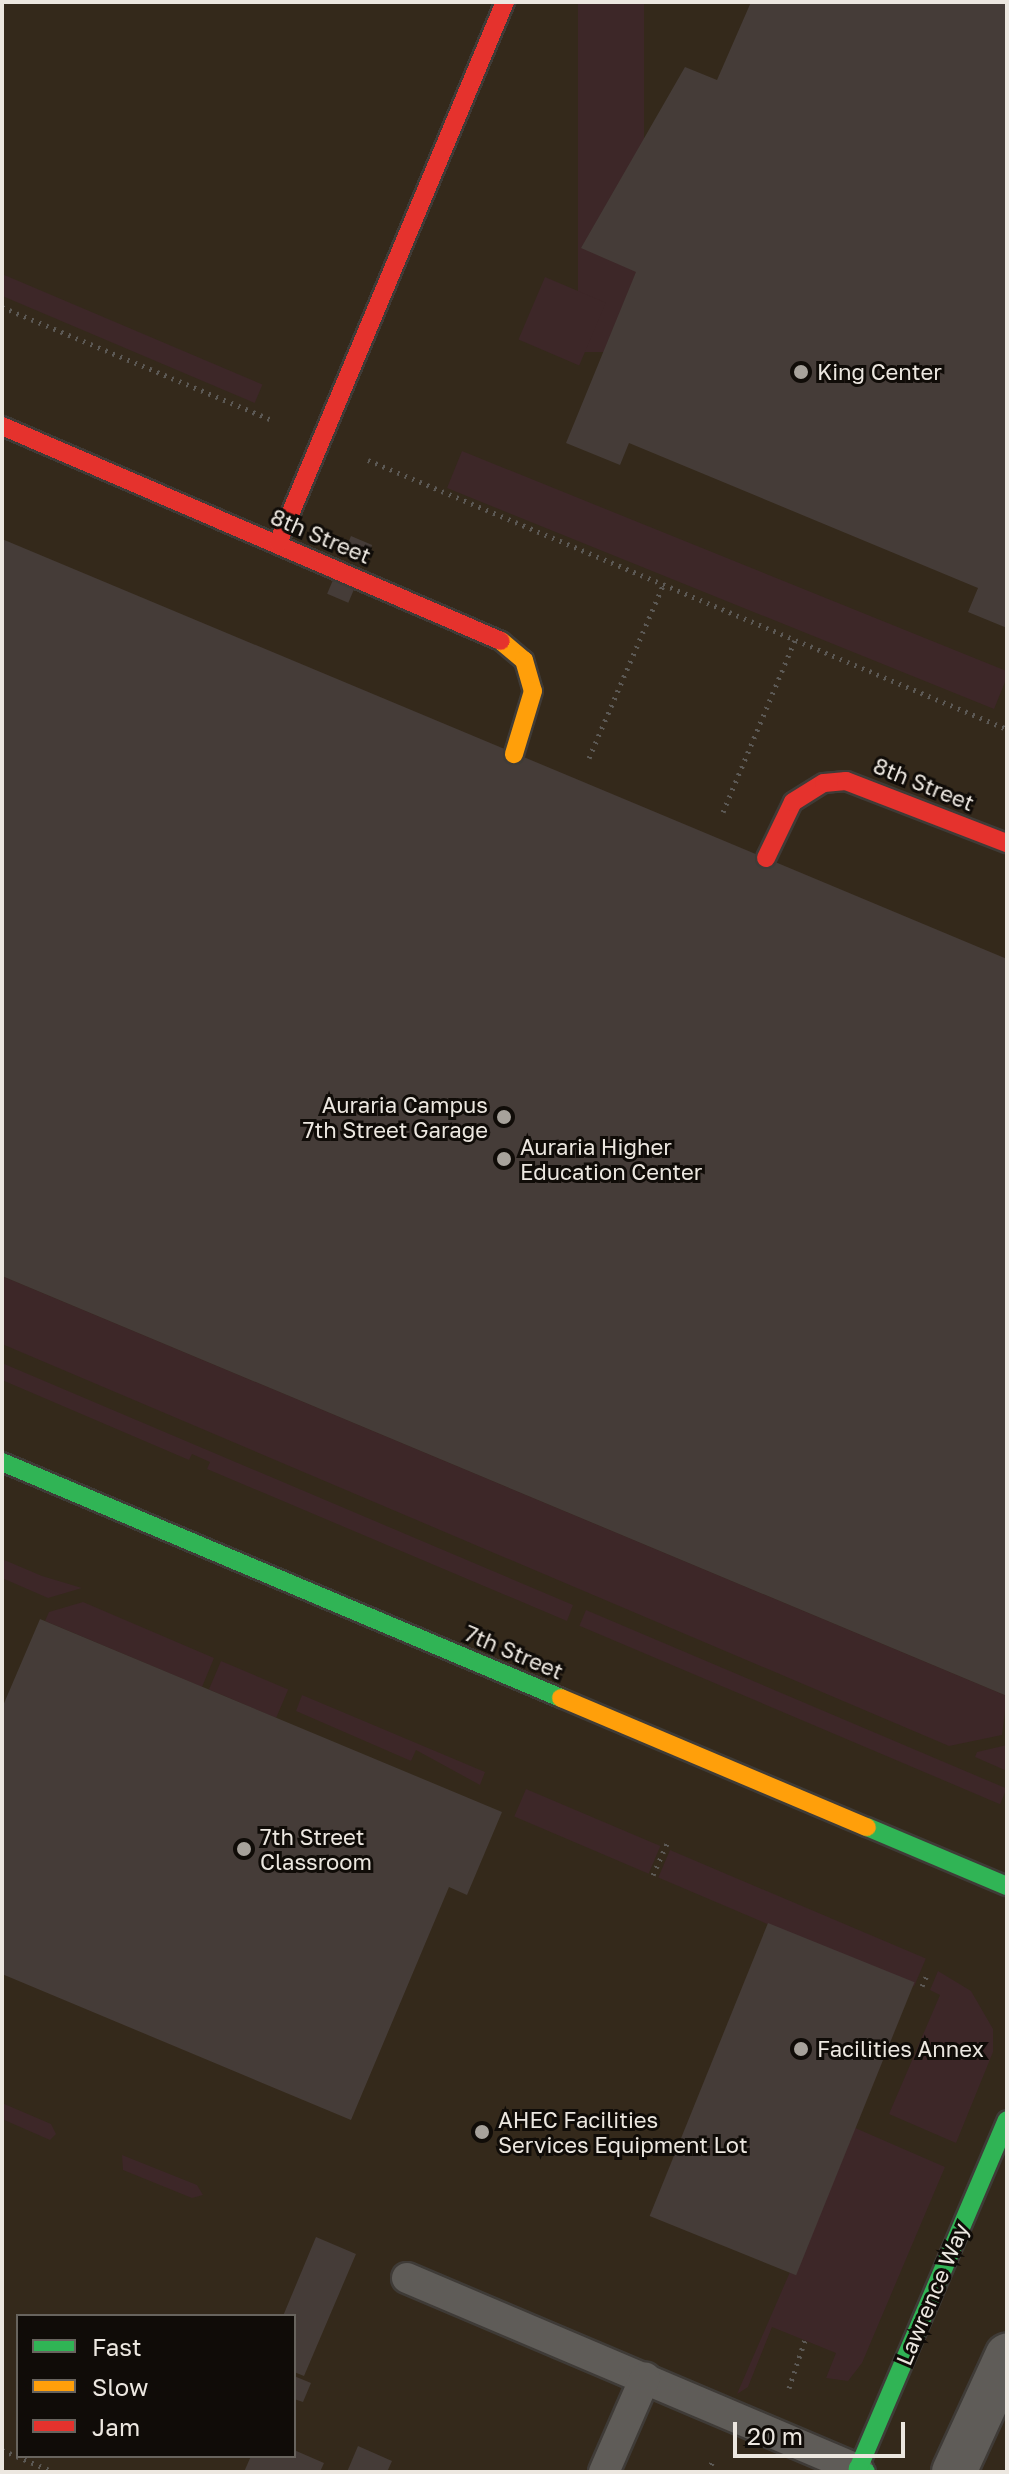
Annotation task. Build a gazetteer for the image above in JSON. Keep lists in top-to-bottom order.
{
  "streets": {
    "street": ["8th Street", "7th Street", "Lawrence Way"]
  },
  "places": [
    "King Center",
    "Auraria Campus 7th Street Garage",
    "Auraria Higher Education Center",
    "7th Street Classroom",
    "Facilities Annex",
    "AHEC Facilities Services Equipment Lot"
  ],
  "legend": ["Fast", "Slow", "Jam"],
  "scale_bar": "20 m"
}
